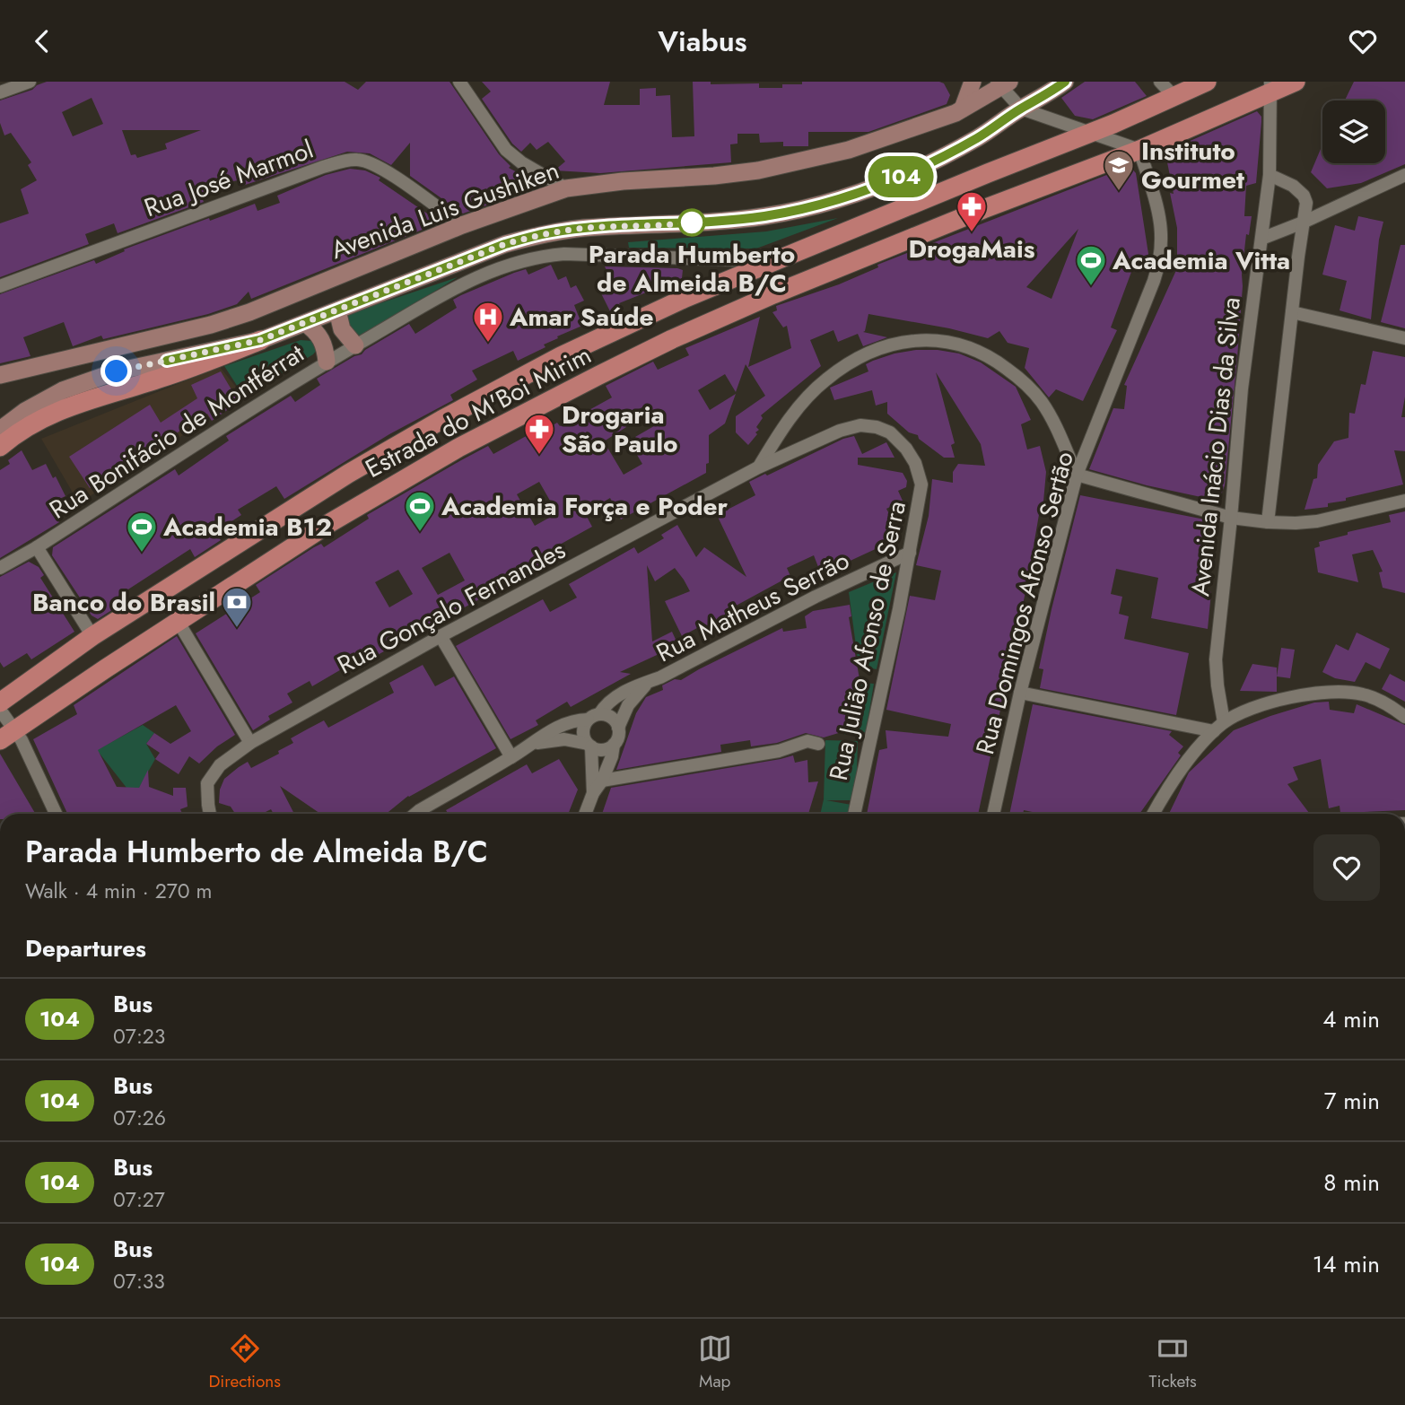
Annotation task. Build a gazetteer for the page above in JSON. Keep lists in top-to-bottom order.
{
  "streets": {
    "main road": ["Avenida Luis Gushiken", "Estrada do M'Boi Mirim"],
    "street": [
      "Rua José Marmol",
      "Rua Bonifácio de Montférrat",
      "Avenida Inácio Dias da Silva",
      "Rua Domingos Afonso Sertão",
      "Rua Matheus Serrão",
      "Rua Gonçalo Fernandes",
      "Rua Julião Afonso de Serra"
    ]
  },
  "crossings": [
    ["Rua José Marmol", "Avenida Luis Gushiken"],
    ["Estrada do M'Boi Mirim", "Rua Bonifácio de Montférrat"],
    ["Estrada do M'Boi Mirim", "Avenida Inácio Dias da Silva"],
    ["Estrada do M'Boi Mirim", "Rua Domingos Afonso Sertão"],
    ["Rua Matheus Serrão", "Rua Julião Afonso de Serra"],
    ["Rua Gonçalo Fernandes", "Rua Julião Afonso de Serra"]
  ],
  "places": {
    "school or university": ["Instituto Gourmet"],
    "other": ["Parada Humberto de Almeida B/C"],
    "pharmacy": ["DrogaMais", "Drogaria São Paulo"],
    "sports": ["Academia Vitta", "Academia Força e Poder", "Academia B12"],
    "hospital": ["Amar Saúde"],
    "bank": ["Banco do Brasil"]
  },
  "lines": ["bus line 104"],
  "page": {
    "header": "Viabus",
    "on_map": "104",
    "heading": [
      ["Parada Humberto de Almeida B/C", "Walk · 4 min · 270 m"],
      "Departures"
    ],
    "list": [
      {
        "mark": "104",
        "name": "Bus",
        "note": "07:23",
        "value": "4 min"
      },
      {
        "mark": "104",
        "name": "Bus",
        "note": "07:26",
        "value": "7 min"
      },
      {
        "mark": "104",
        "name": "Bus",
        "note": "07:27",
        "value": "8 min"
      },
      {
        "mark": "104",
        "name": "Bus",
        "note": "07:33",
        "value": "14 min"
      }
    ],
    "tabs": ["Directions", "Map", "Tickets"]
  }
}
